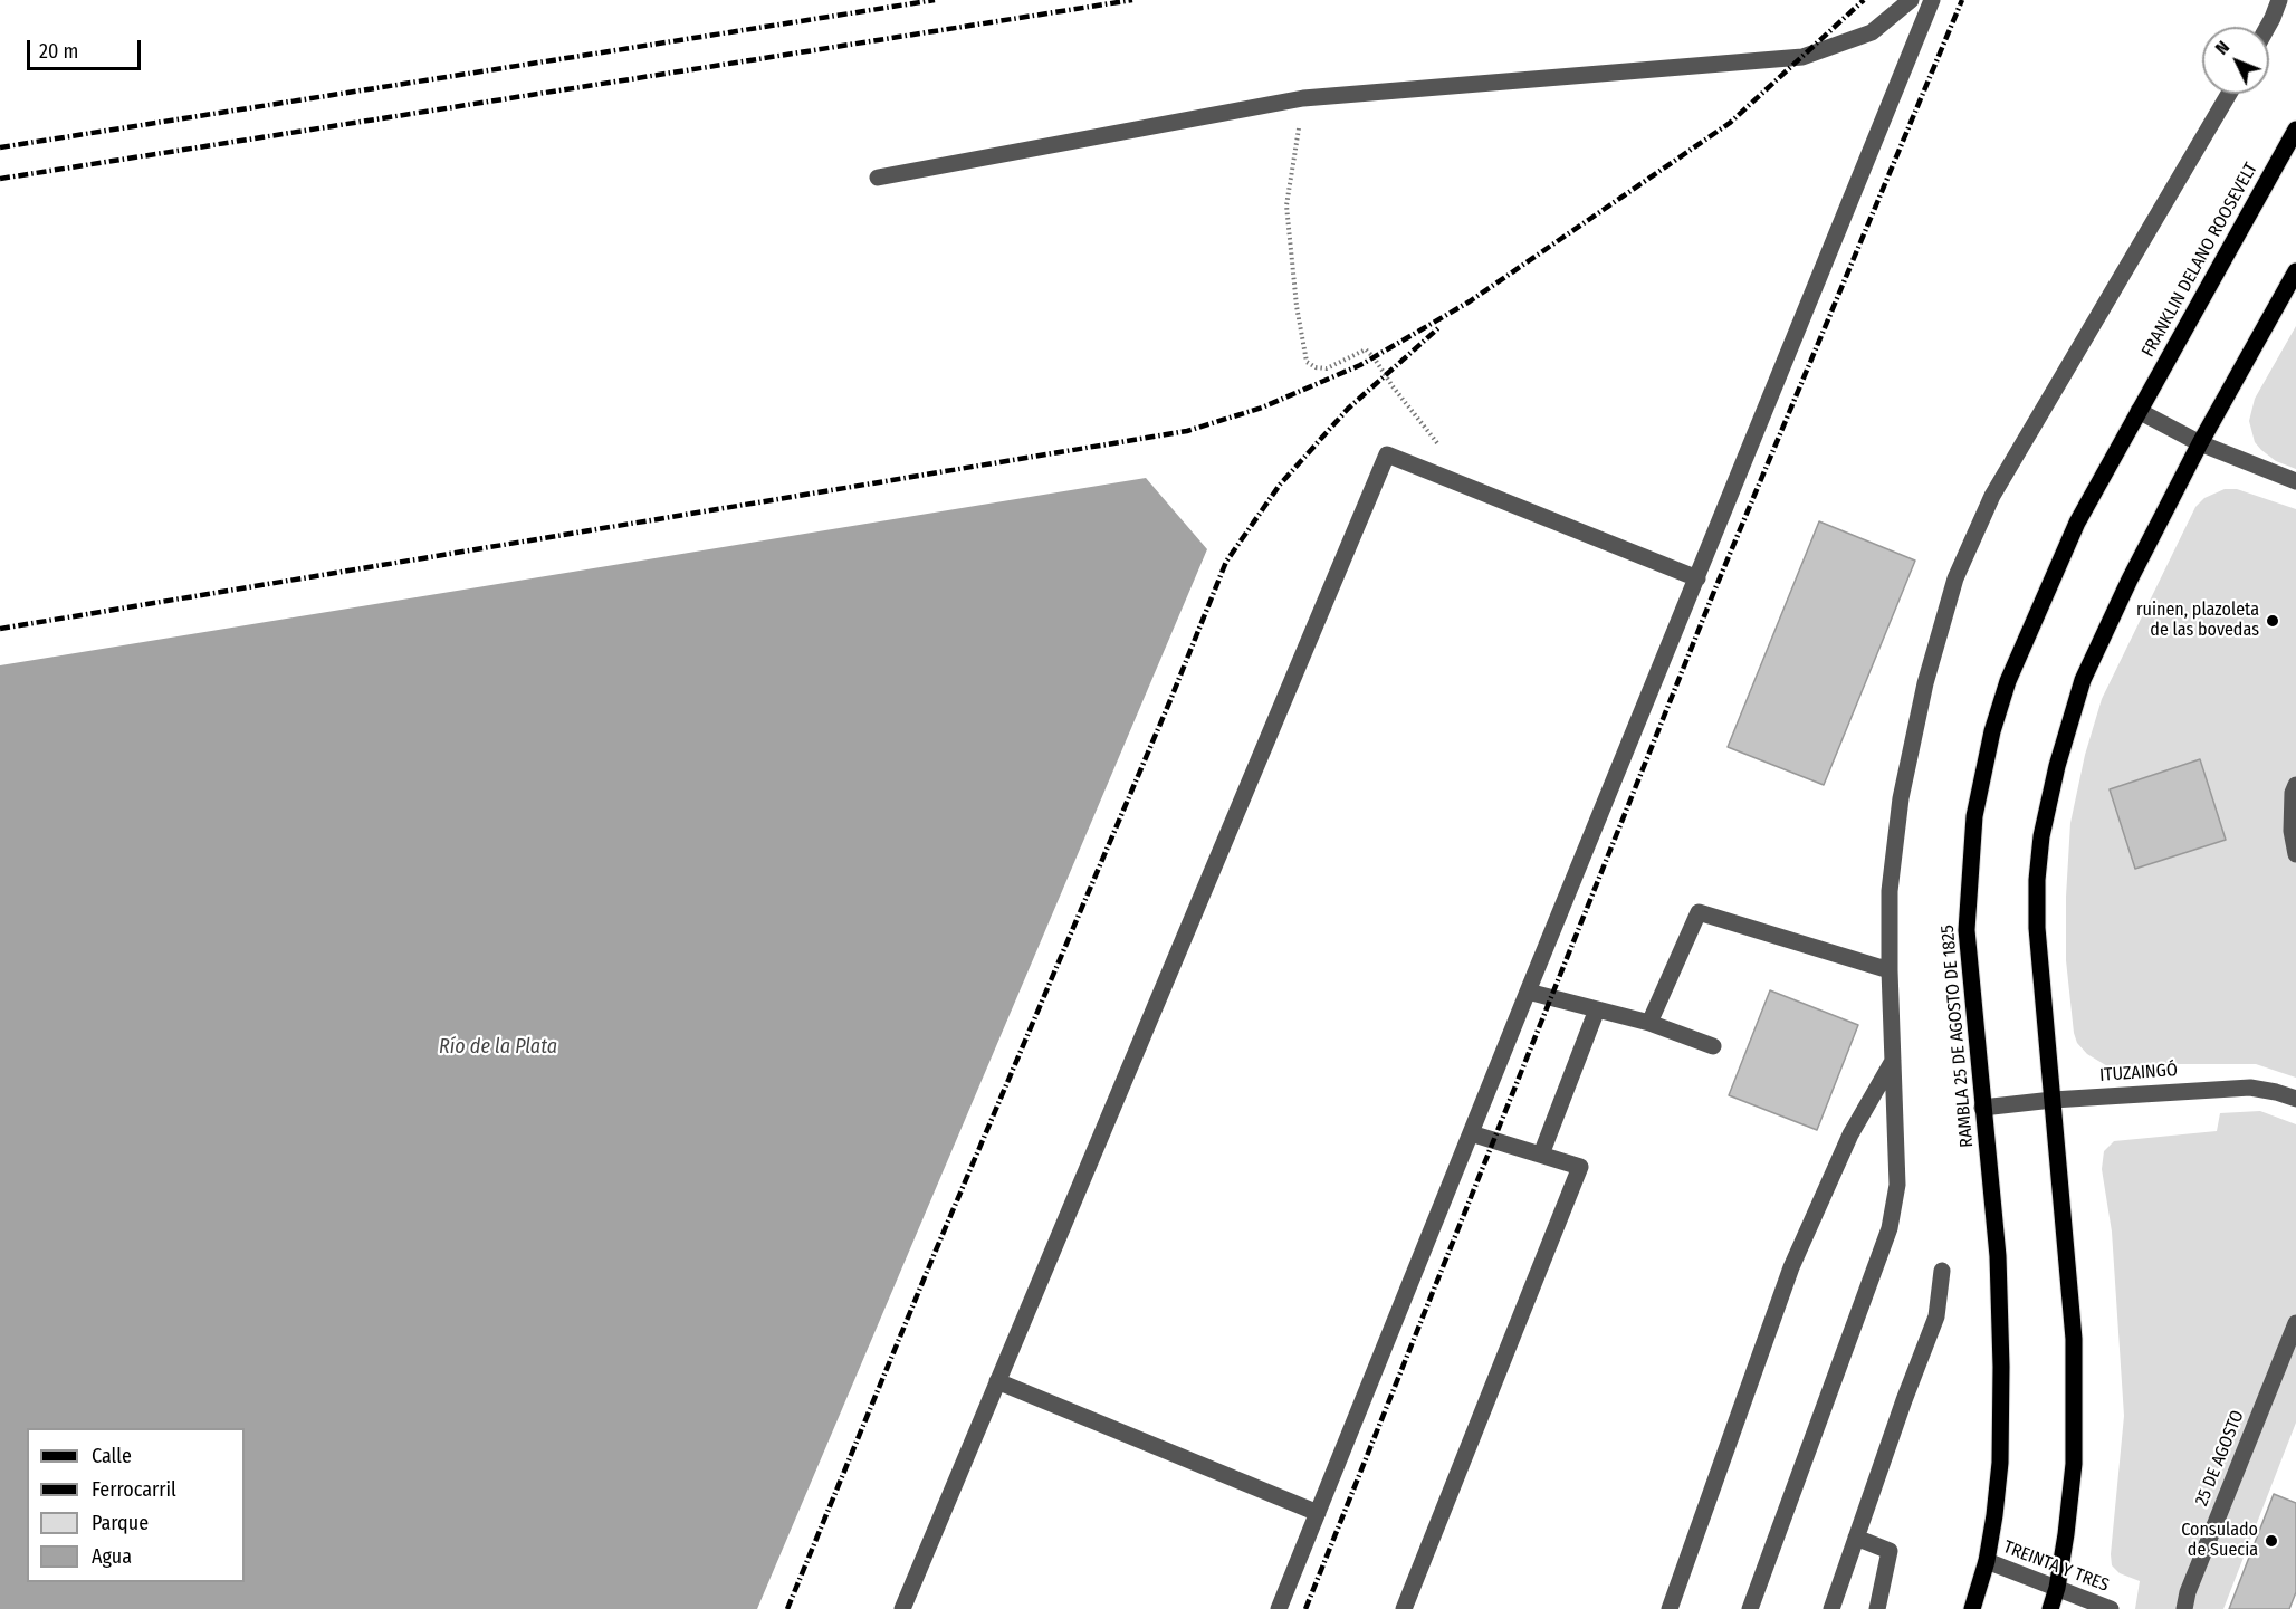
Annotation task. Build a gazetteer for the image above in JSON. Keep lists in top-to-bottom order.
{
  "streets": {
    "main road": ["FRANKLIN DELANO ROOSEVELT", "RAMBLA 25 DE AGOSTO DE 1825"],
    "street": ["ITUZAINGÓ", "25 DE AGOSTO", "TREINTA Y TRES"]
  },
  "crossings": [
    ["FRANKLIN DELANO ROOSEVELT", "RAMBLA 25 DE AGOSTO DE 1825"],
    ["RAMBLA 25 DE AGOSTO DE 1825", "ITUZAINGÓ"],
    ["RAMBLA 25 DE AGOSTO DE 1825", "TREINTA Y TRES"]
  ],
  "water": ["Río de la Plata"],
  "places": ["ruinen, plazoleta de las bovedas", "Consulado de Suecia"],
  "legend": [
    "Calle",
    "Ferrocarril",
    "Parque",
    "Agua"
  ],
  "scale_bar": "20 m",
  "north": "top left"
}
